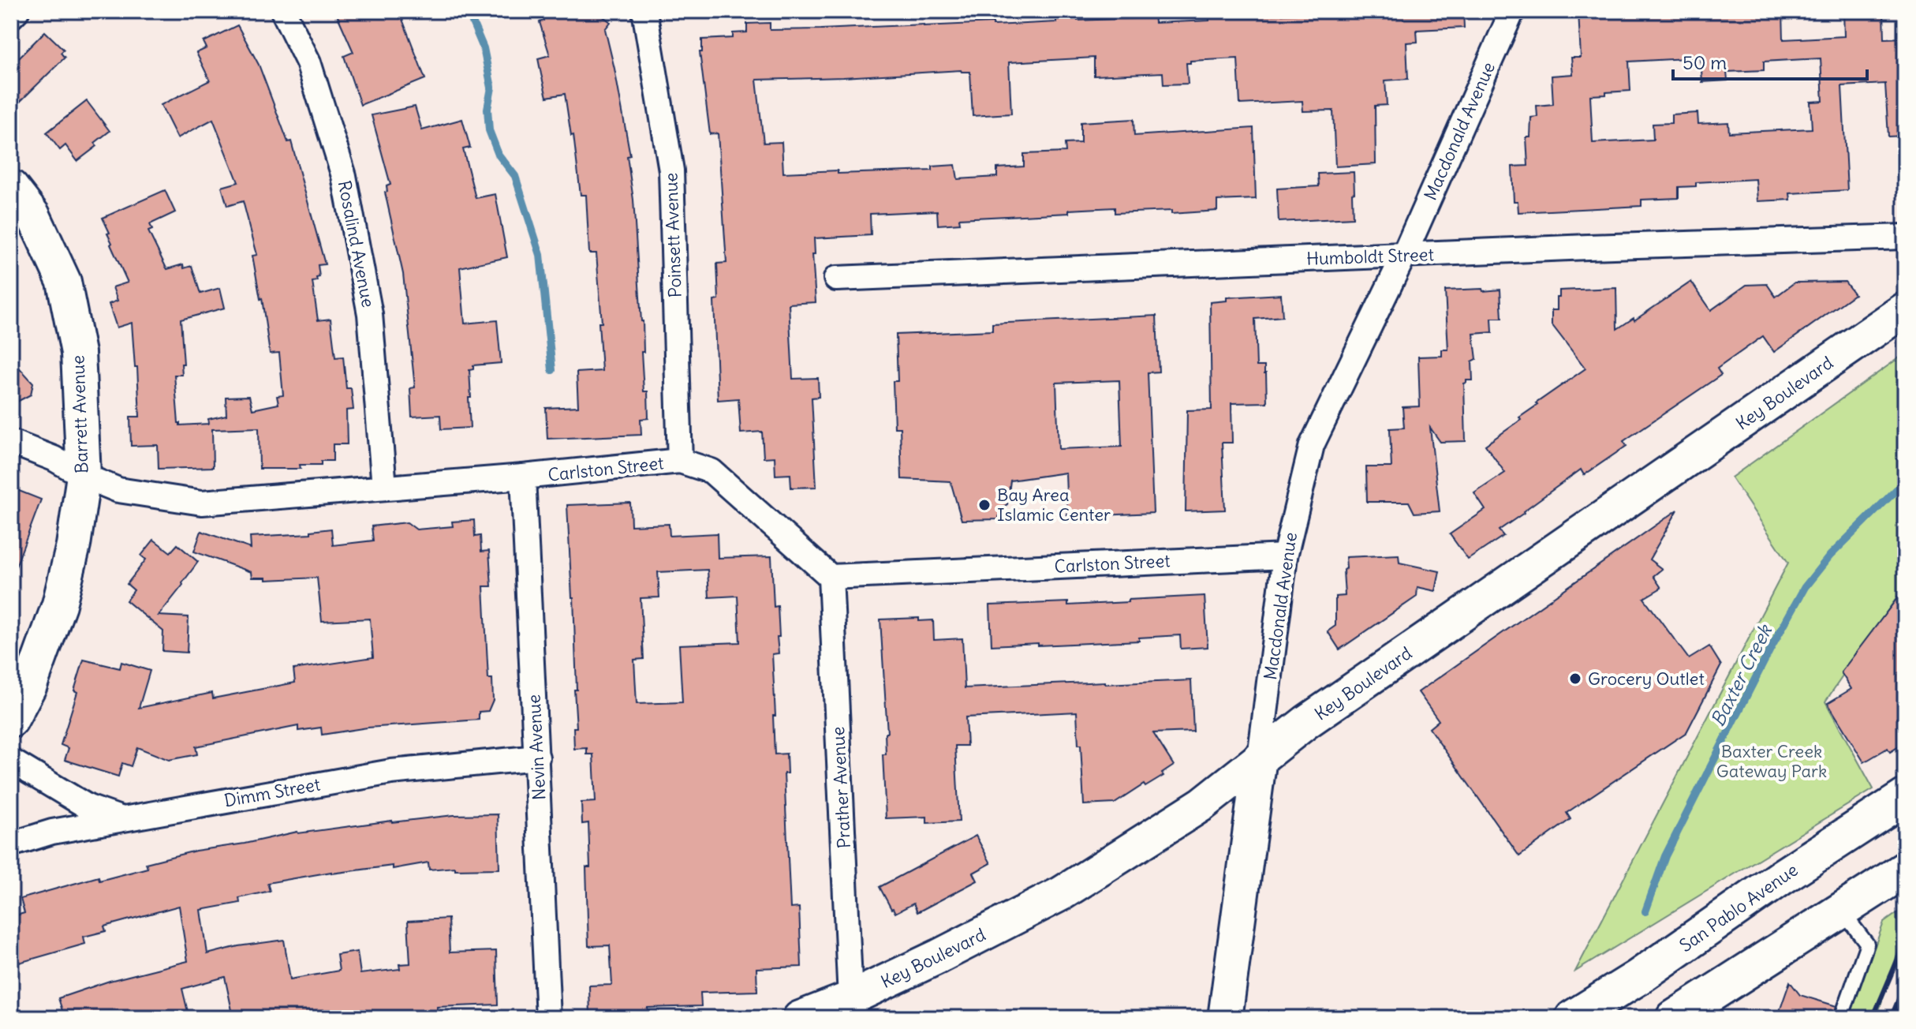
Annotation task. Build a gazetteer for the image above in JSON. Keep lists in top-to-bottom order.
{
  "streets": {
    "main road": ["San Pablo Avenue"],
    "street": [
      "Macdonald Avenue",
      "Poinsett Avenue",
      "Rosalind Avenue",
      "Humboldt Street",
      "Key Boulevard",
      "Barrett Avenue",
      "Carlston Street",
      "Nevin Avenue",
      "Prather Avenue",
      "Dimm Street"
    ]
  },
  "crossings": [
    ["Macdonald Avenue", "Humboldt Street"],
    ["Macdonald Avenue", "Key Boulevard"],
    ["Macdonald Avenue", "Carlston Street"],
    ["Poinsett Avenue", "Carlston Street"],
    ["Rosalind Avenue", "Carlston Street"],
    ["Key Boulevard", "Prather Avenue"],
    ["Barrett Avenue", "Carlston Street"],
    ["Carlston Street", "Nevin Avenue"],
    ["Carlston Street", "Prather Avenue"],
    ["Nevin Avenue", "Dimm Street"]
  ],
  "water": ["Baxter Creek"],
  "parks": ["Baxter Creek Gateway Park"],
  "places": ["Bay Area Islamic Center", "Grocery Outlet"],
  "scale_bar": "50 m"
}
